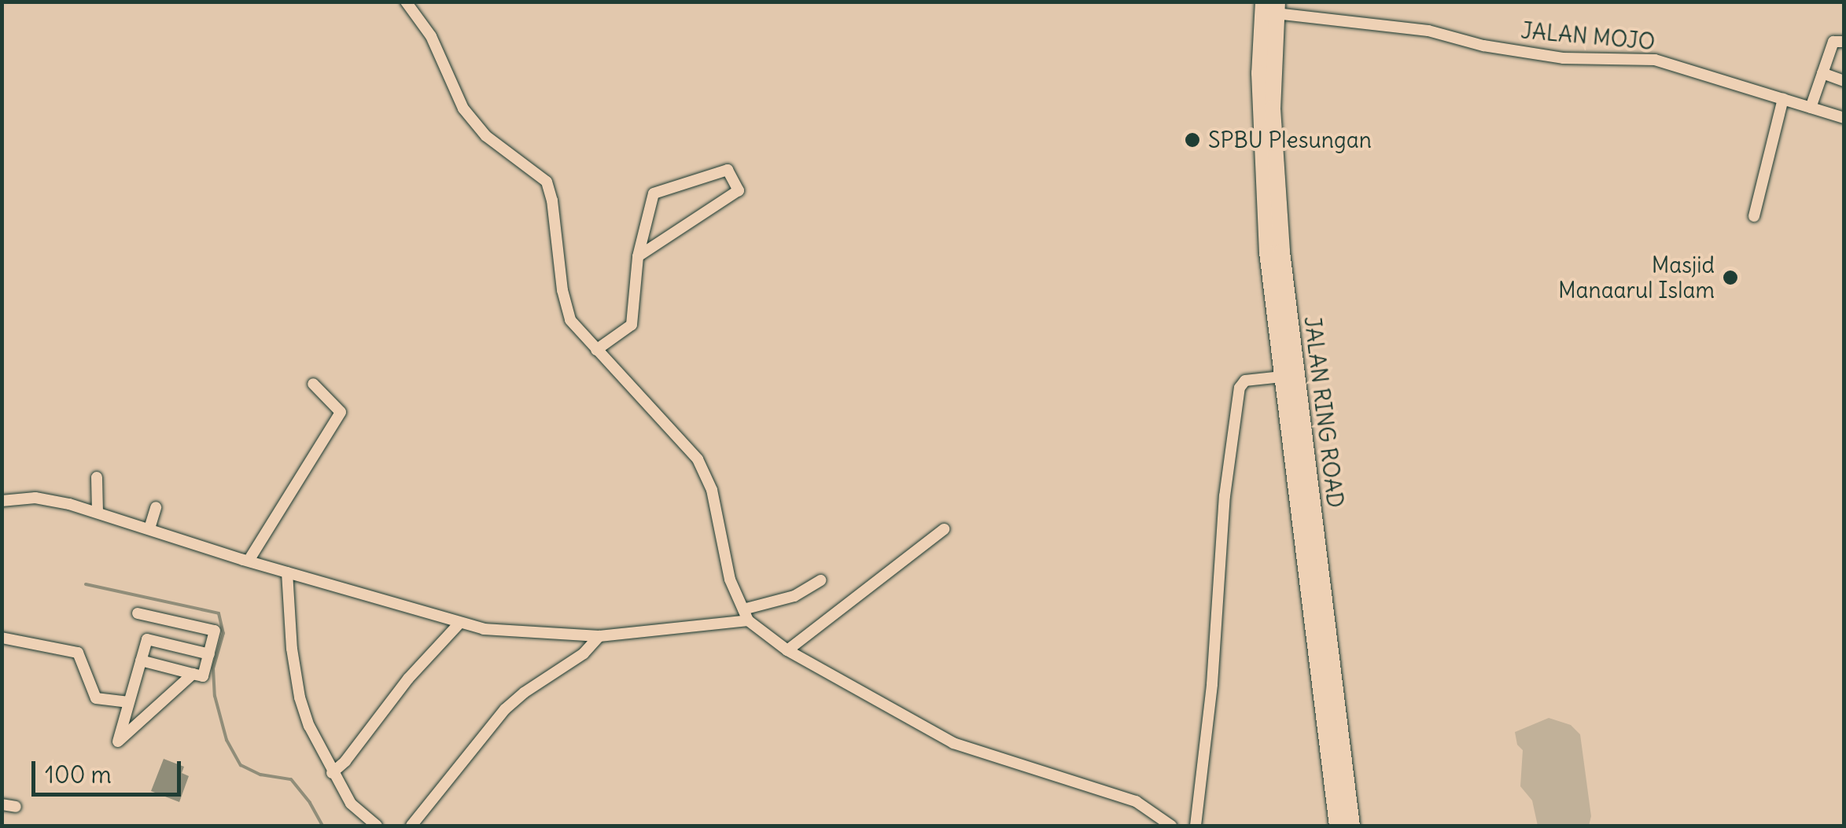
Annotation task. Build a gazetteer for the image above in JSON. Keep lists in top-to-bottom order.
{
  "streets": {
    "highway": ["JALAN RING ROAD"],
    "street": ["JALAN MOJO"]
  },
  "crossings": [
    ["JALAN MOJO", "JALAN RING ROAD"]
  ],
  "places": ["SPBU Plesungan", "Masjid Manaarul Islam"],
  "scale_bar": "100 m"
}
